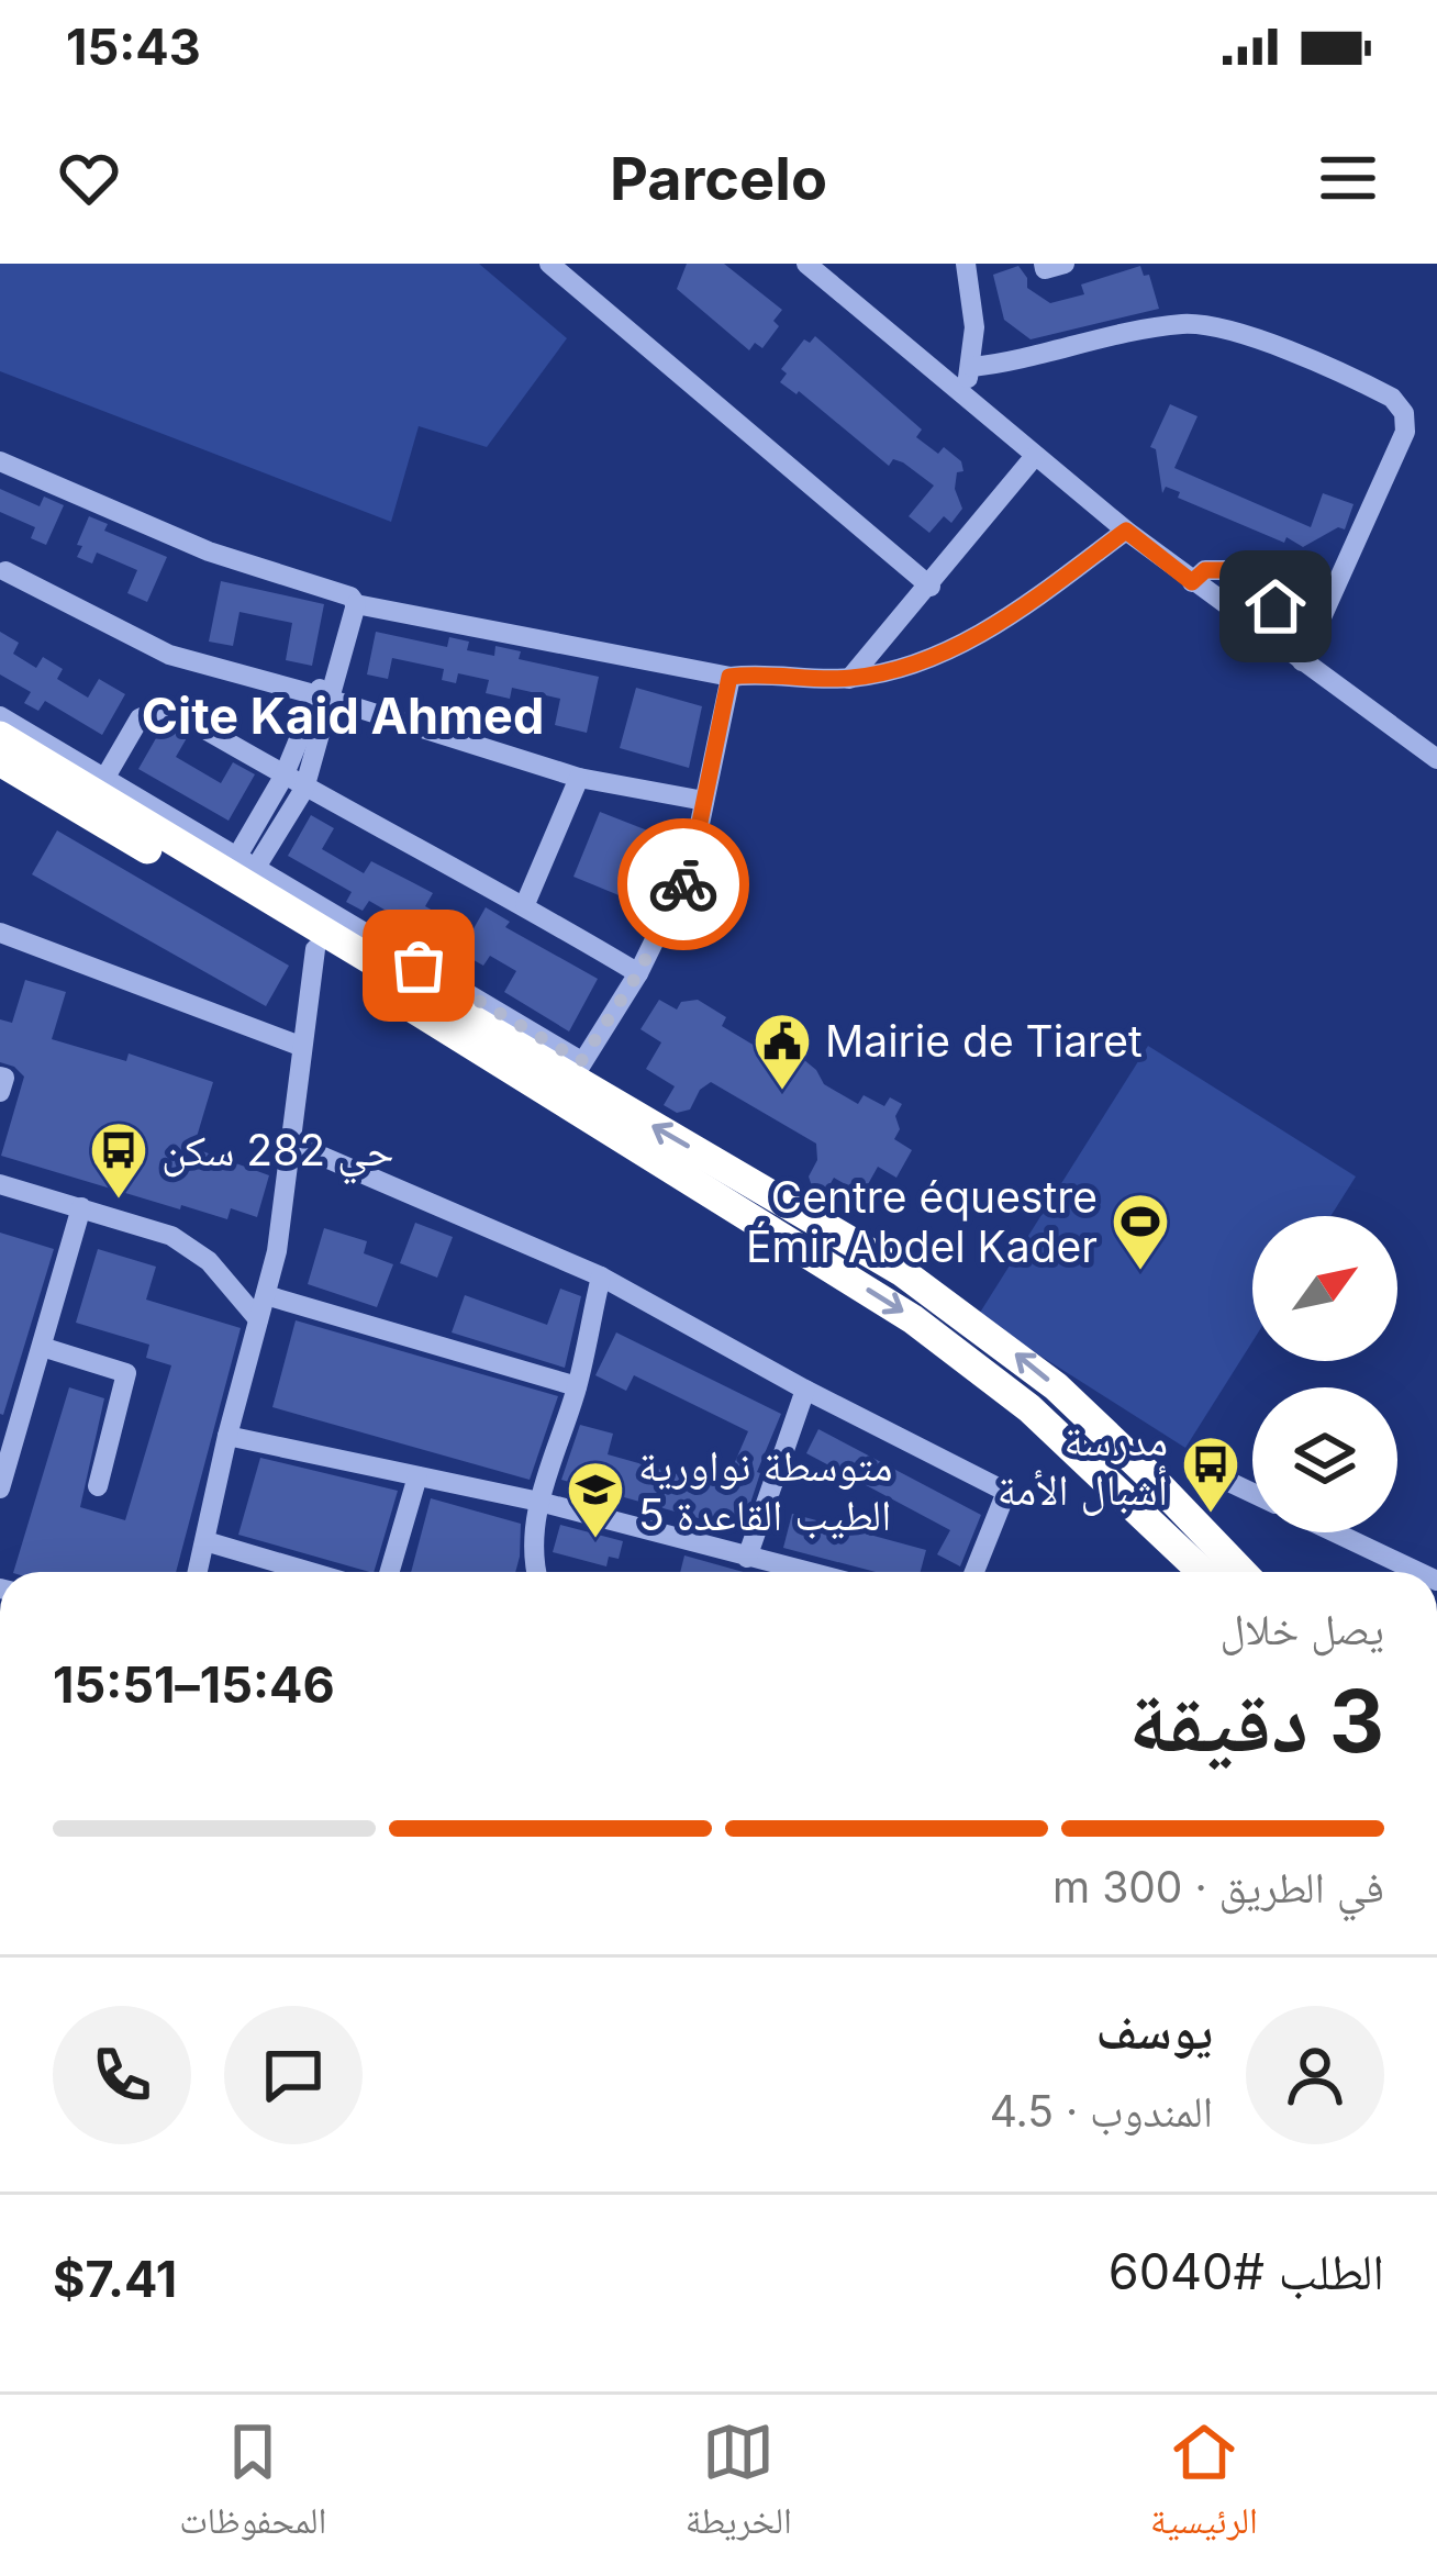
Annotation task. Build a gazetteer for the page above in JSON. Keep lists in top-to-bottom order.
{
  "districts": ["Cite Kaid Ahmed"],
  "places": {
    "public building": ["Mairie de Tiaret"],
    "bus stop": ["حي 282 سكن", "مدرسة أشبال الأمة"],
    "sports": ["Centre équestre Émir Abdel Kader"],
    "school or university": ["متوسطة نواورية الطيب القاعدة 5"]
  },
  "north": "top right",
  "page": {
    "status": "15:43",
    "header": "Parcelo",
    "heading": ["3 دقيقة", "يصل خلال", "15:46–15:51"],
    "panel": [
      "يوسف",
      "المندوب · 4.5",
      "الطلب #6040",
      "$7.41"
    ],
    "bar": "في الطريق · 300 m",
    "tabs": ["الرئيسية", "الخريطة", "المحفوظات"]
  }
}
